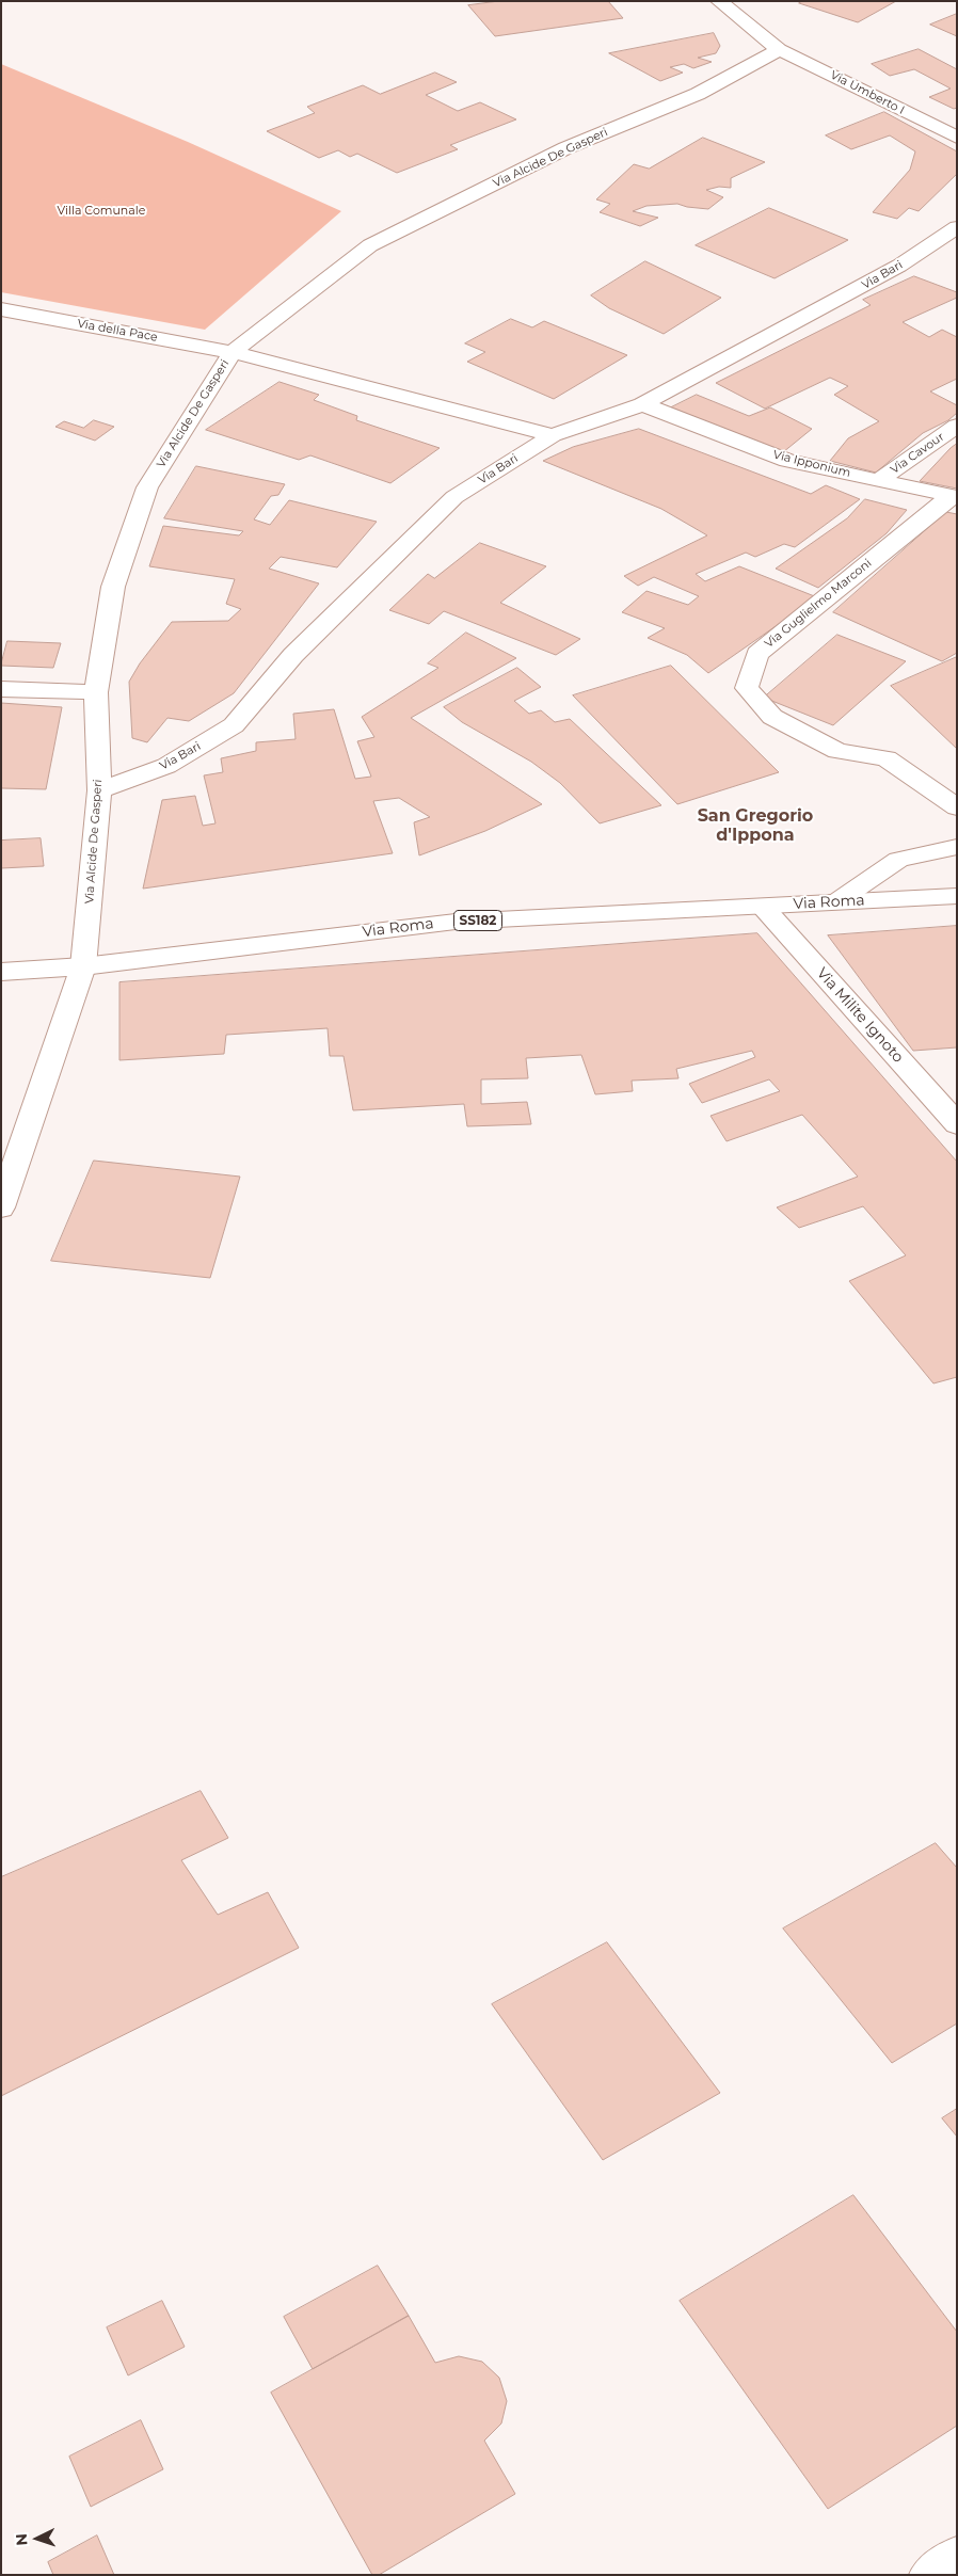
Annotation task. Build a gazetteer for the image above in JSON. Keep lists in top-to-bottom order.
{
  "streets": {
    "street": [
      "Via Umberto I",
      "Via Alcide De Gasperi",
      "Via Bari",
      "Via della Pace",
      "Via Cavour",
      "Via Ipponium",
      "Via Guglielmo Marconi",
      "Via Roma",
      "SS182",
      "Via Milite Ignoto"
    ]
  },
  "crossings": [
    ["Via Umberto I", "Via Alcide De Gasperi"],
    ["Via Alcide De Gasperi", "Via Bari"],
    ["Via Alcide De Gasperi", "Via della Pace"],
    ["Via Alcide De Gasperi", "Via Roma"],
    ["Via Bari", "Via della Pace"],
    ["Via Bari", "Via Ipponium"],
    ["Via Cavour", "Via Ipponium"],
    ["Via Ipponium", "Via Guglielmo Marconi"],
    ["Via Roma", "Via Milite Ignoto"]
  ],
  "districts": ["San Gregorio d'Ippona"],
  "parks": ["Villa Comunale"],
  "north": "left"
}
